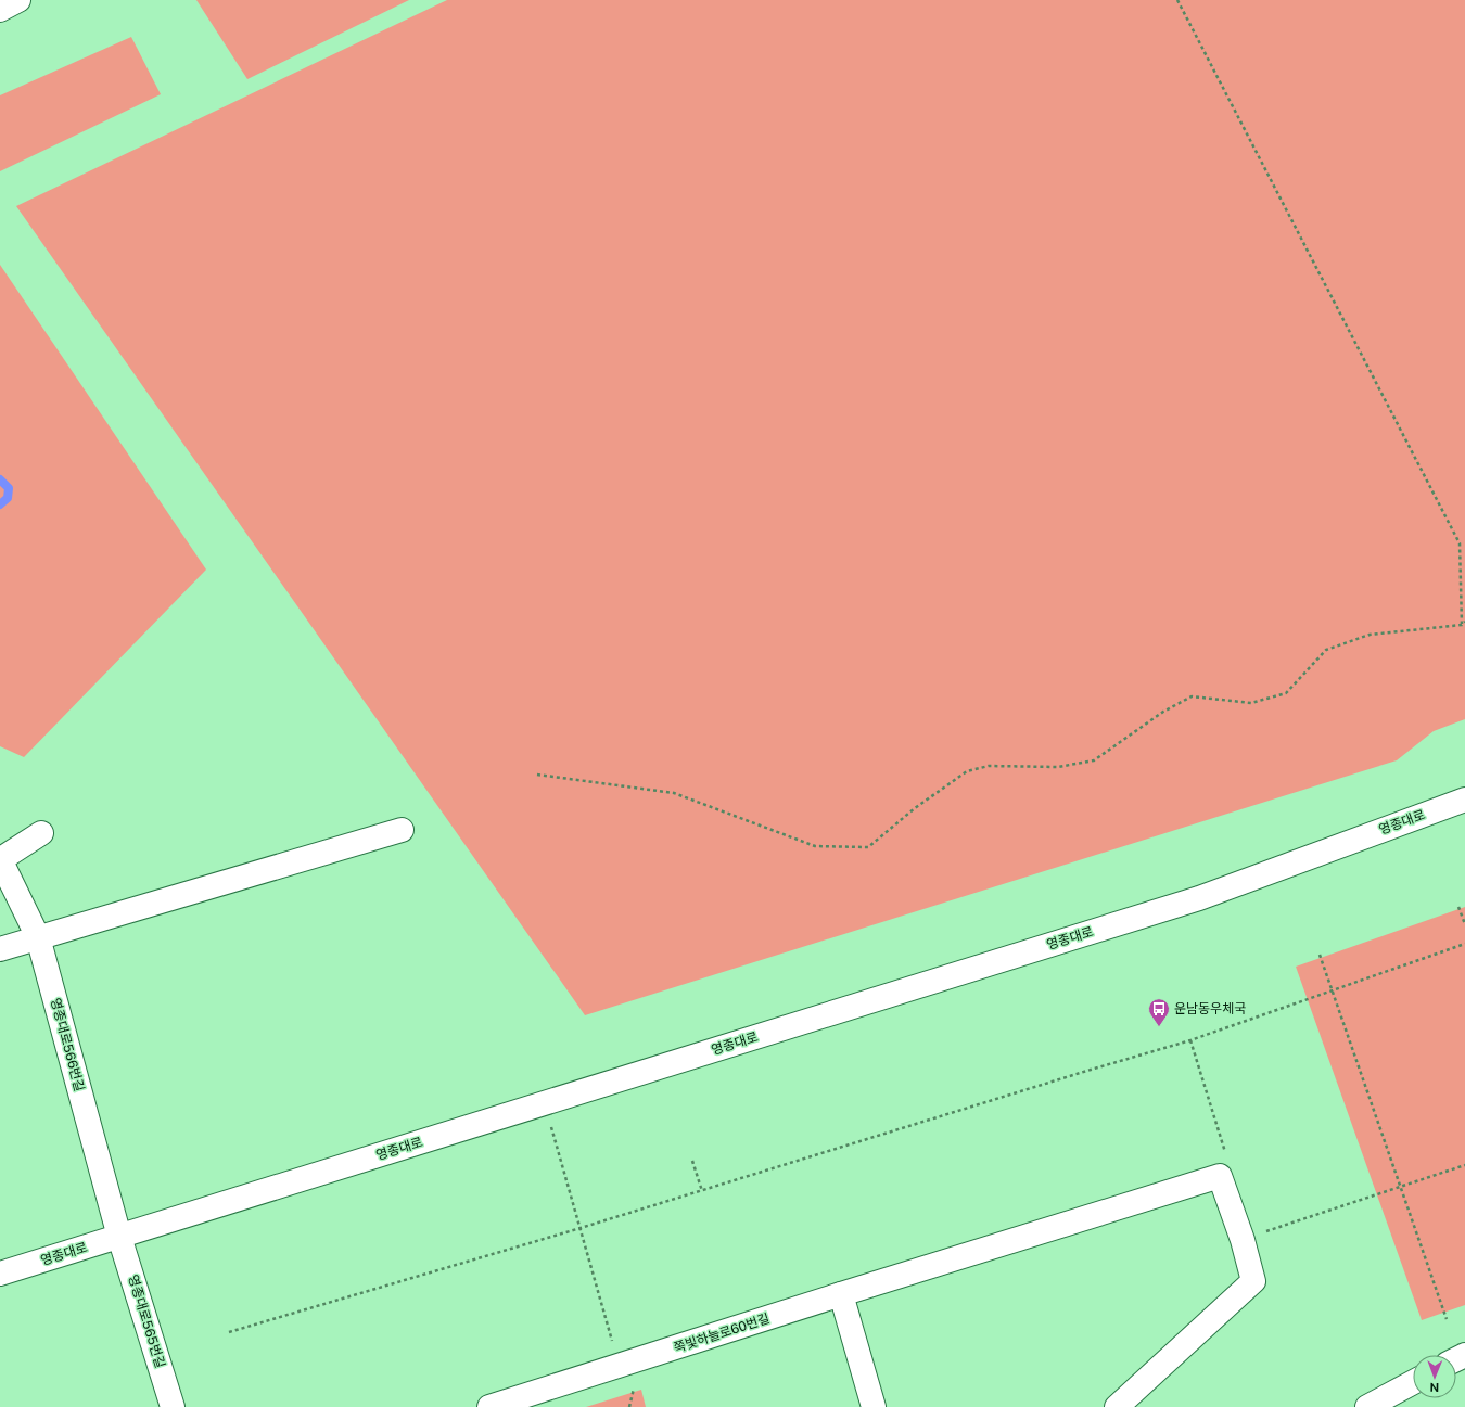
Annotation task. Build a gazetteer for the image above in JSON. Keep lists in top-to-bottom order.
{
  "streets": {
    "street": [
      "영종대로",
      "영종대로566번길",
      "영종대로565번길",
      "쪽빛하늘로60번길"
    ]
  },
  "crossings": [
    ["영종대로", "영종대로566번길"],
    ["영종대로", "영종대로565번길"],
    ["영종대로566번길", "영종대로565번길"]
  ],
  "places": {
    "bus stop": ["운남동우체국"]
  },
  "north": "bottom"
}
